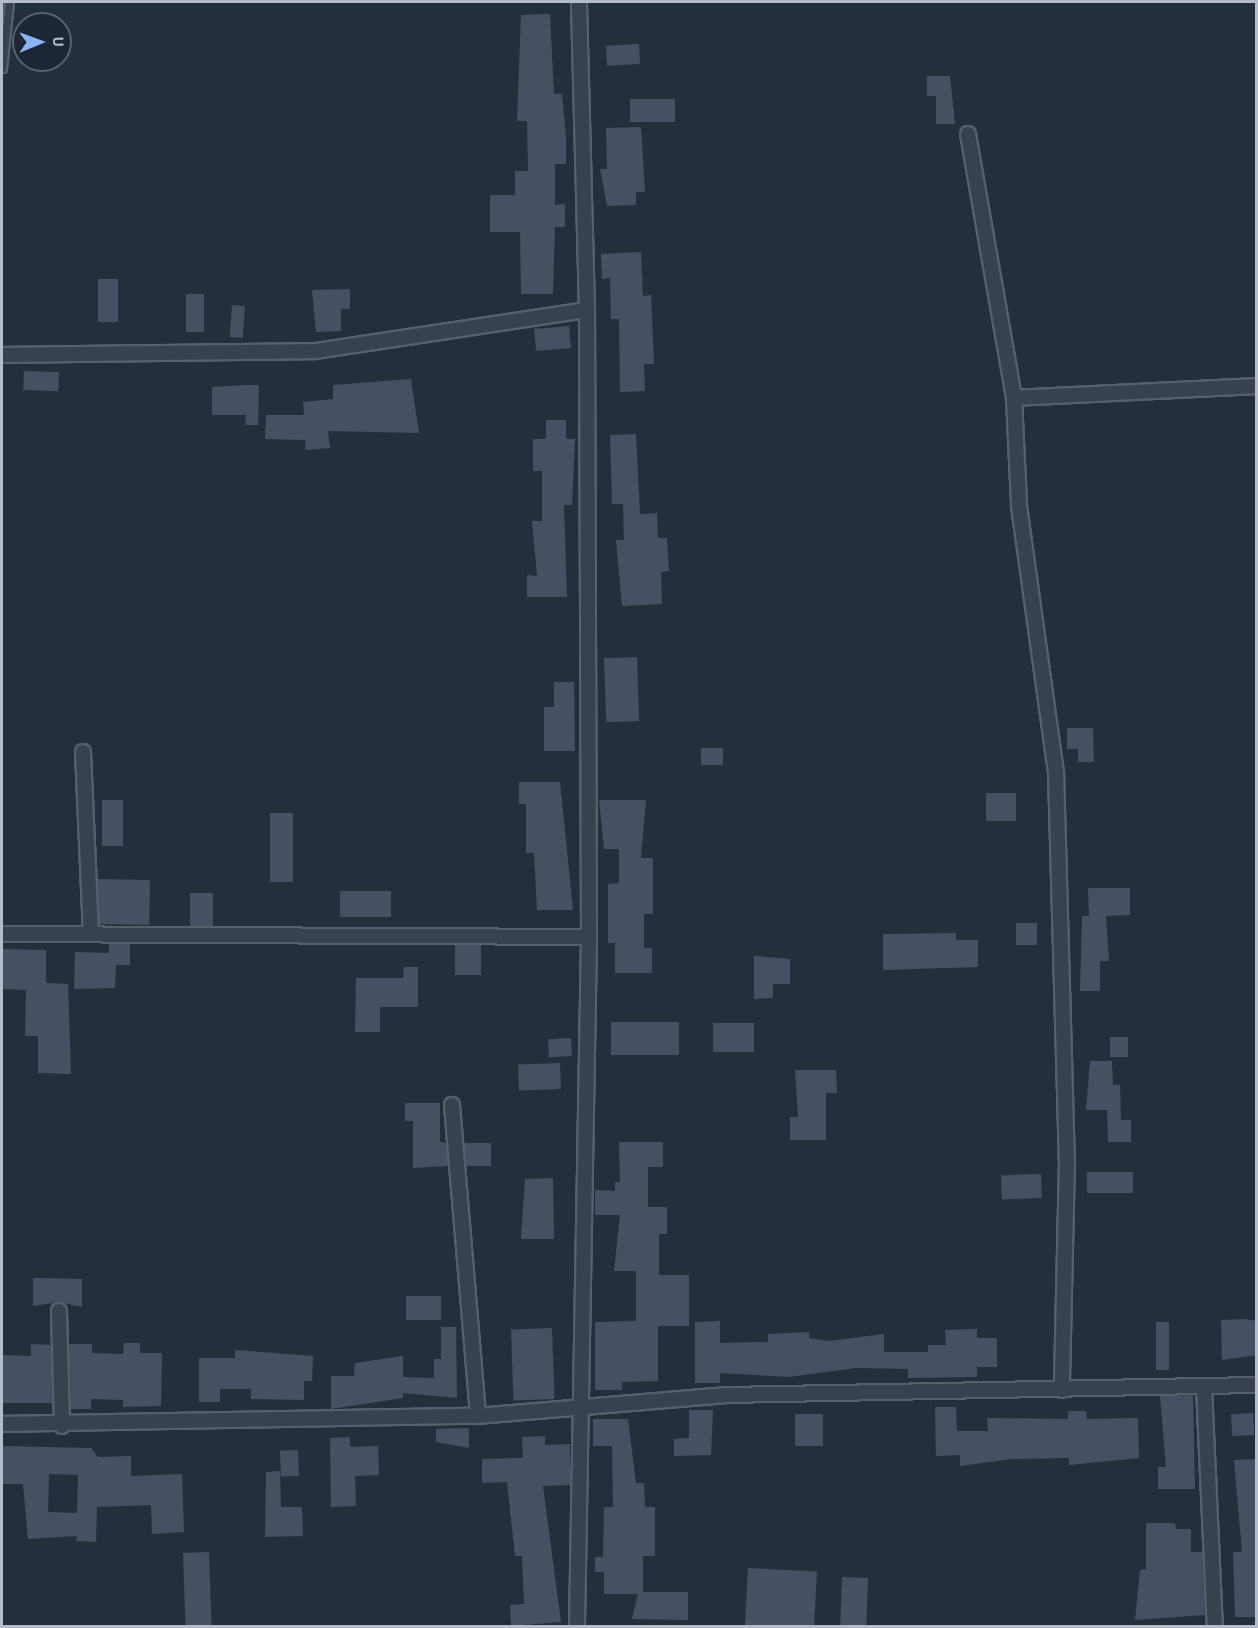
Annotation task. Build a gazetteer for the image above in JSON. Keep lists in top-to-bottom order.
{
  "north": "right"
}
